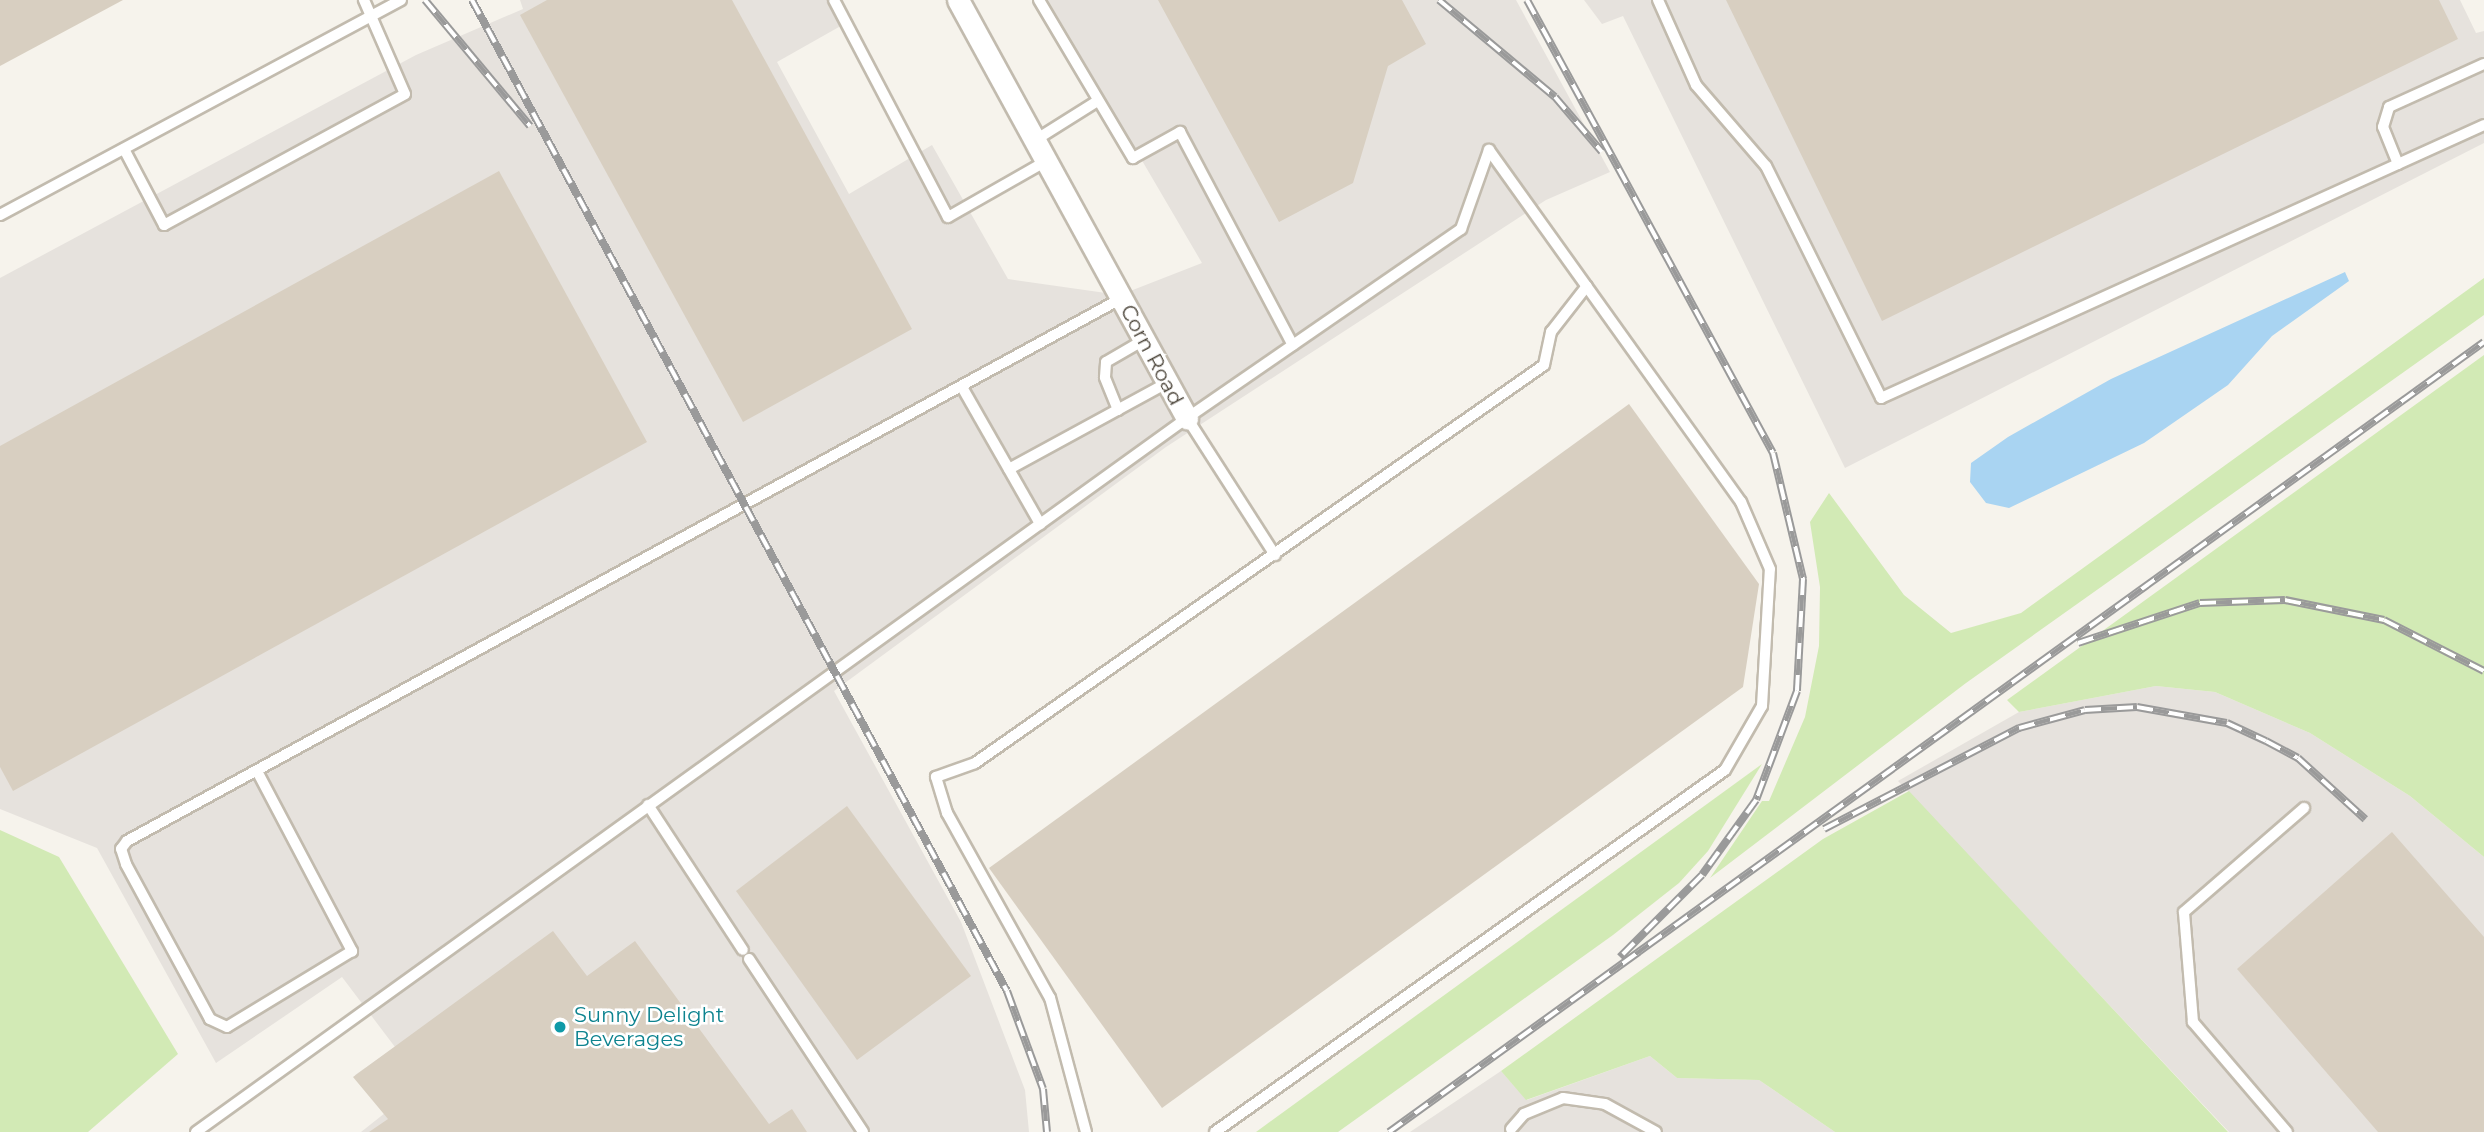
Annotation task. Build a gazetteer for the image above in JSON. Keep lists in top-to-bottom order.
{
  "streets": {
    "street": ["Corn Road"]
  },
  "places": ["Sunny Delight Beverages"]
}
